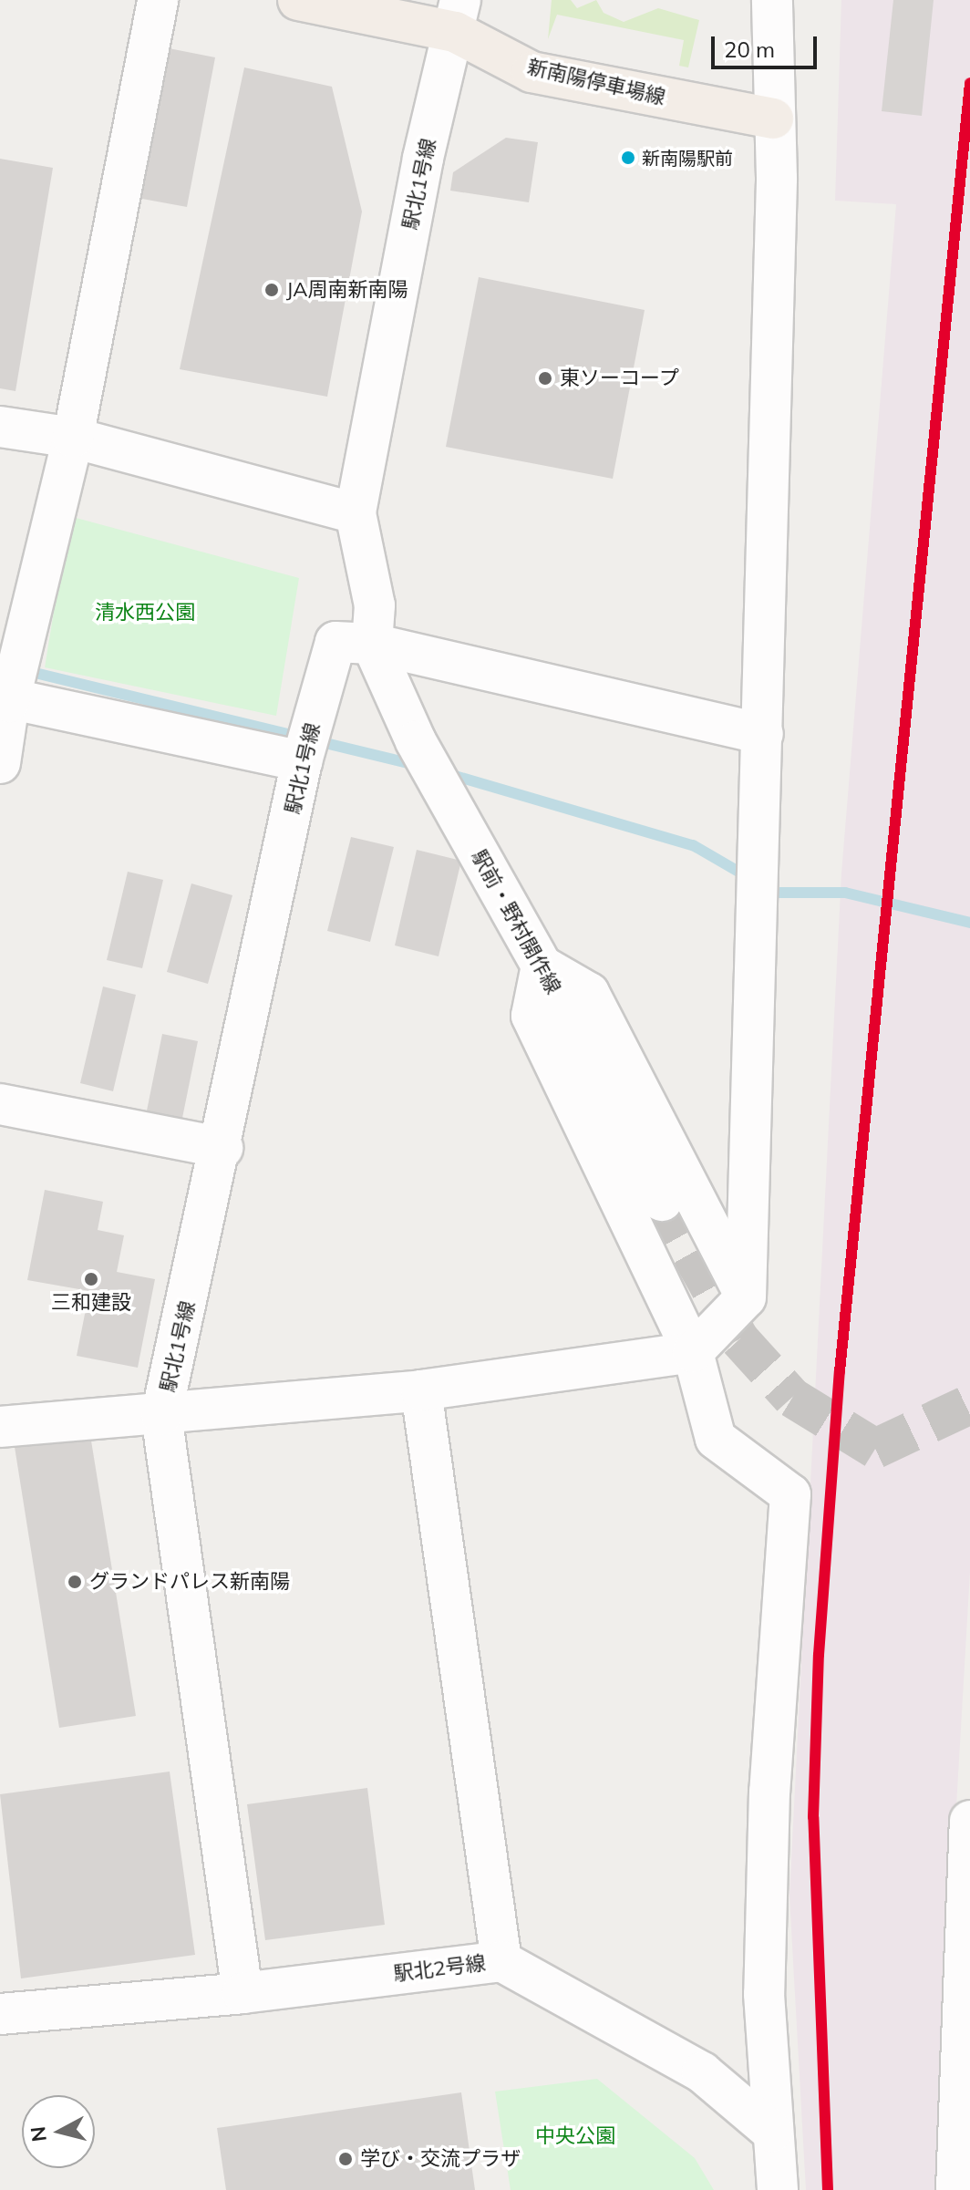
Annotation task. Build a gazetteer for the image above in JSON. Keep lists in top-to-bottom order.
{
  "streets": {
    "main road": ["新南陽停車場線"],
    "street": ["駅北1号線", "駅前・野村開作線", "駅北2号線"]
  },
  "crossings": [
    ["新南陽停車場線", "駅北1号線"],
    ["駅北1号線", "駅前・野村開作線"]
  ],
  "parks": ["清水西公園", "中央公園"],
  "places": [
    "新南陽駅前",
    "JA周南新南陽",
    "東ソーコープ",
    "三和建設",
    "グランドパレス新南陽",
    "学び・交流プラザ"
  ],
  "scale_bar": "20 m",
  "north": "left"
}
